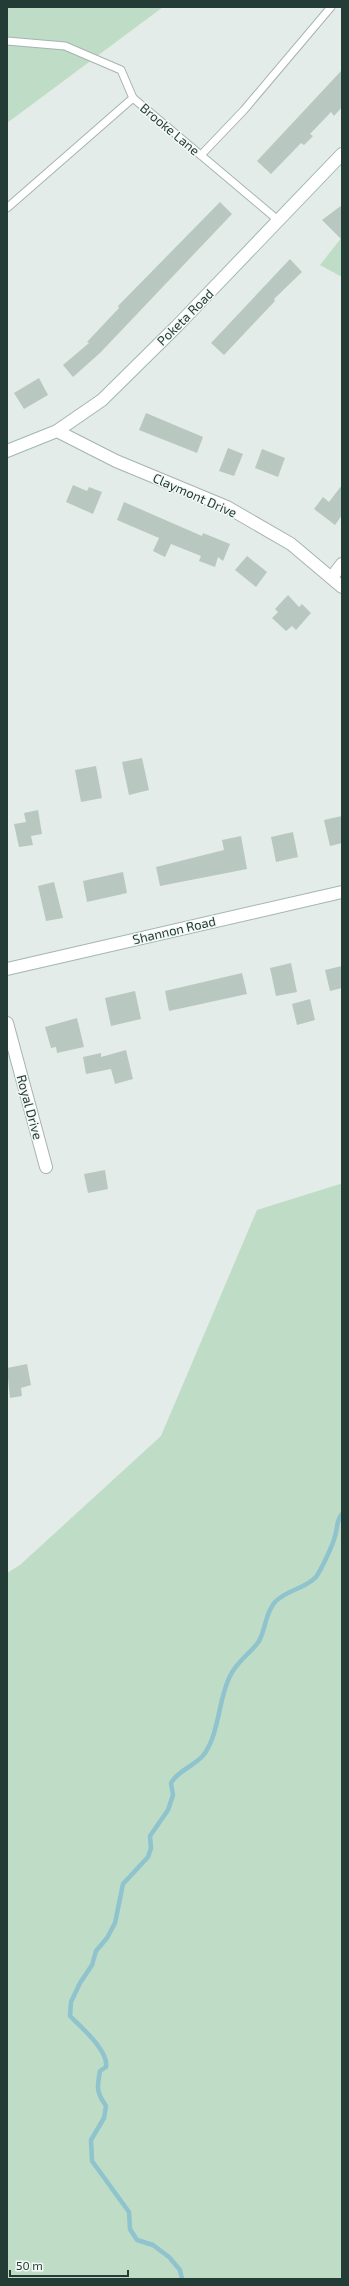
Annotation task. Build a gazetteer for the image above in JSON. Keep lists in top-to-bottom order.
{
  "streets": {
    "street": [
      "Poketa Road",
      "Claymont Drive",
      "Shannon Road",
      "Royal Drive"
    ],
    "lane": ["Brooke Lane"]
  },
  "crossings": [
    ["Brooke Lane", "Poketa Road"],
    ["Poketa Road", "Claymont Drive"]
  ],
  "scale_bar": "50 m"
}
